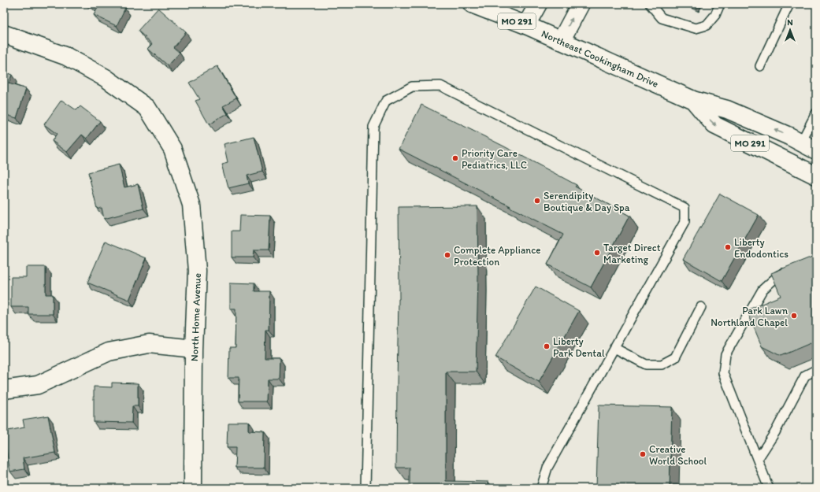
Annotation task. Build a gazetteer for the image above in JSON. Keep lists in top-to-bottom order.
{
  "streets": {
    "street": ["MO 291", "Northeast Cookingham Drive", "North Home Avenue"]
  },
  "places": [
    "Priority Care Pediatrics, LLC",
    "Serendipity Boutique & Day Spa",
    "Liberty Endodontics",
    "Target Direct Marketing",
    "Complete Appliance Protection",
    "Park Lawn Northland Chapel",
    "Liberty Park Dental",
    "Creative World School"
  ],
  "north": "top"
}
